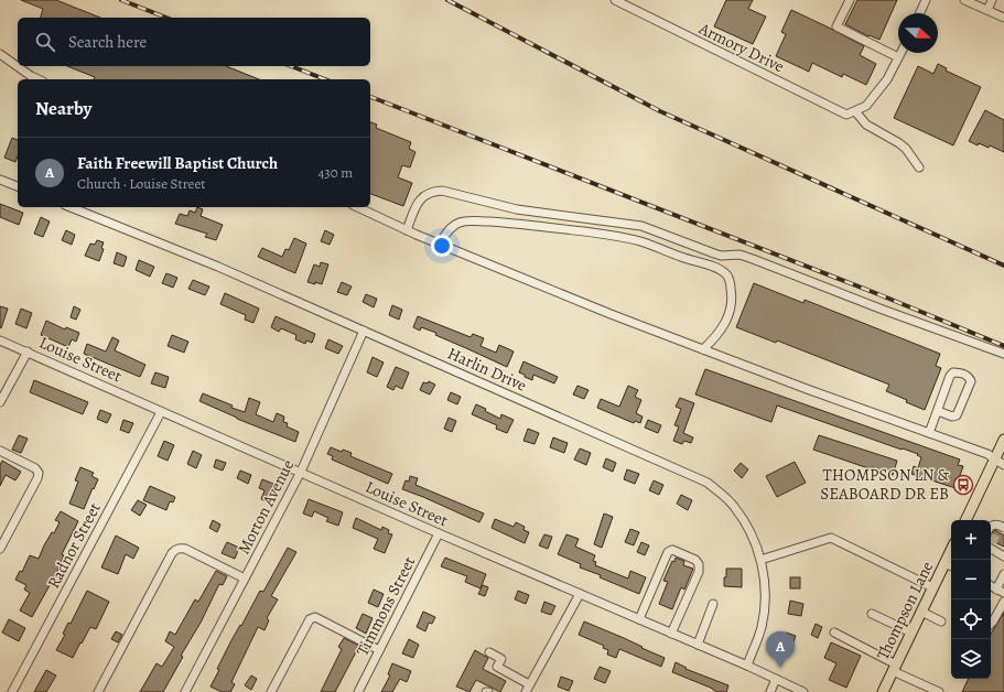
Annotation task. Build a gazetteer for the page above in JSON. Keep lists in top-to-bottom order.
{
  "streets": {
    "main road": ["Thompson Lane"],
    "street": [
      "Armory Drive",
      "Louise Street",
      "Harlin Drive",
      "Morton Avenue",
      "Radnor Street",
      "Timmons Street"
    ]
  },
  "crossings": [
    ["Louise Street", "Harlin Drive"],
    ["Louise Street", "Morton Avenue"],
    ["Louise Street", "Radnor Street"],
    ["Louise Street", "Timmons Street"],
    ["Harlin Drive", "Morton Avenue"]
  ],
  "places": {
    "bus stop": ["THOMPSON LN & SEABOARD DR EB"]
  },
  "north": "right",
  "page": {
    "search": "Search here",
    "heading": "Nearby",
    "list": [
      {
        "mark": "A",
        "name": "Faith Freewill Baptist Church",
        "note": "Church · Louise Street",
        "value": "430 m"
      }
    ],
    "map_buttons": ["+", "−"],
    "pins": "A"
  }
}
